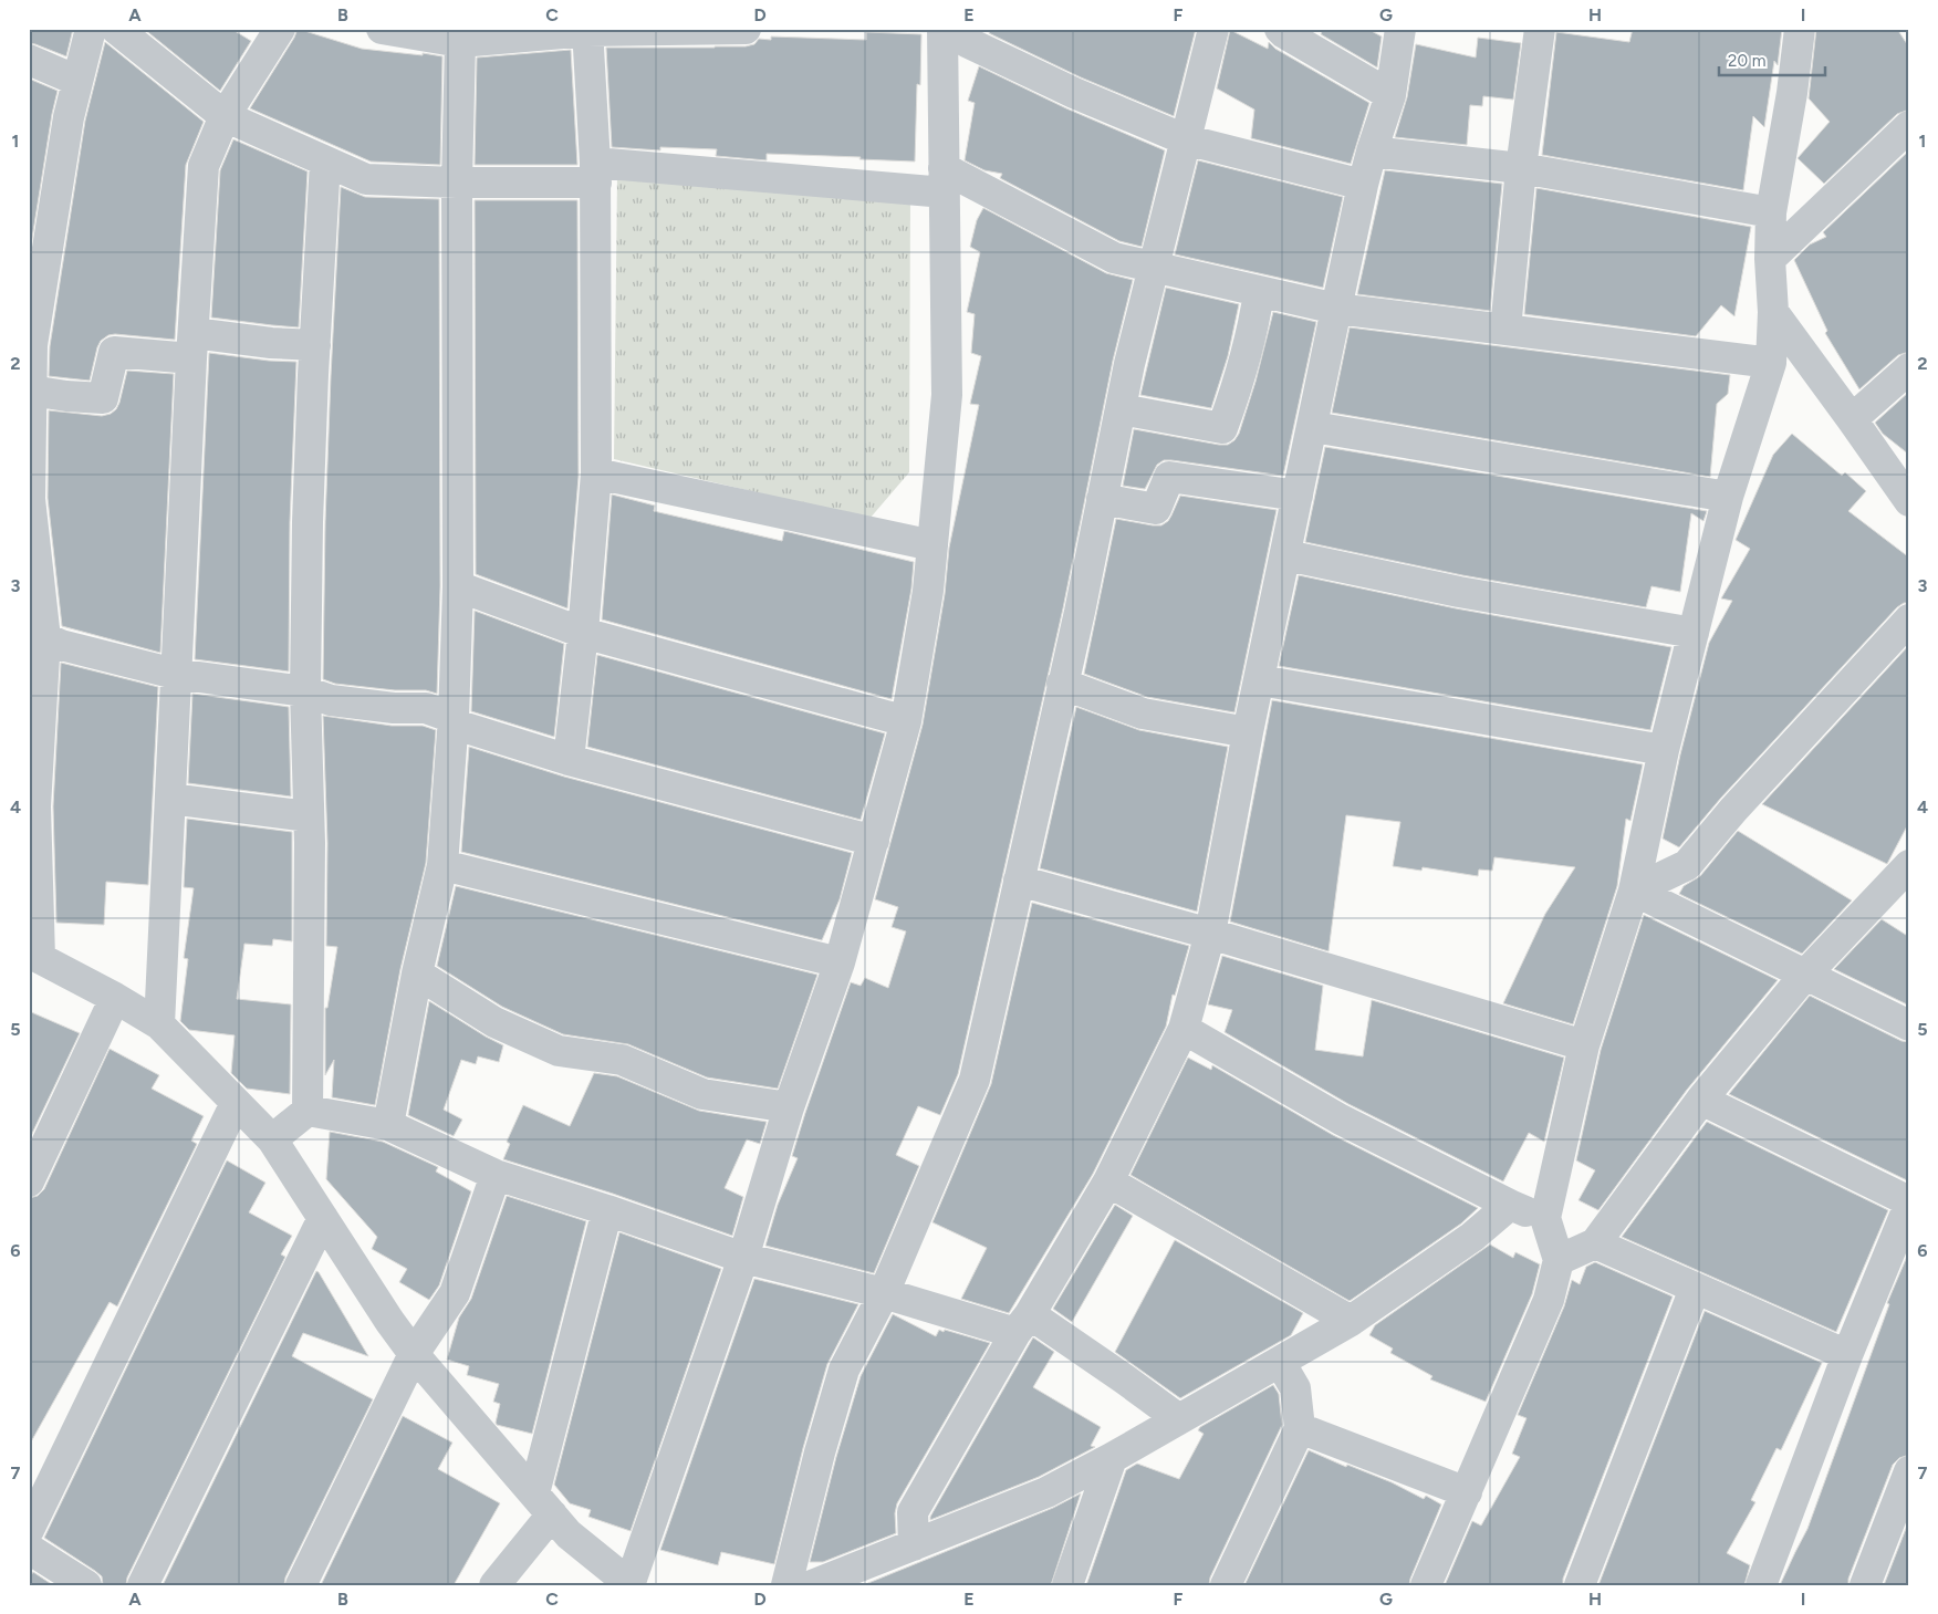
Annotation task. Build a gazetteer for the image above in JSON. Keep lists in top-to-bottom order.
{
  "scale_bar": "20 m",
  "grid": {
    "columns": [
      "A",
      "B",
      "C",
      "D",
      "E",
      "F",
      "G",
      "H",
      "I"
    ],
    "rows": [
      "1",
      "2",
      "3",
      "4",
      "5",
      "6",
      "7"
    ]
  }
}
